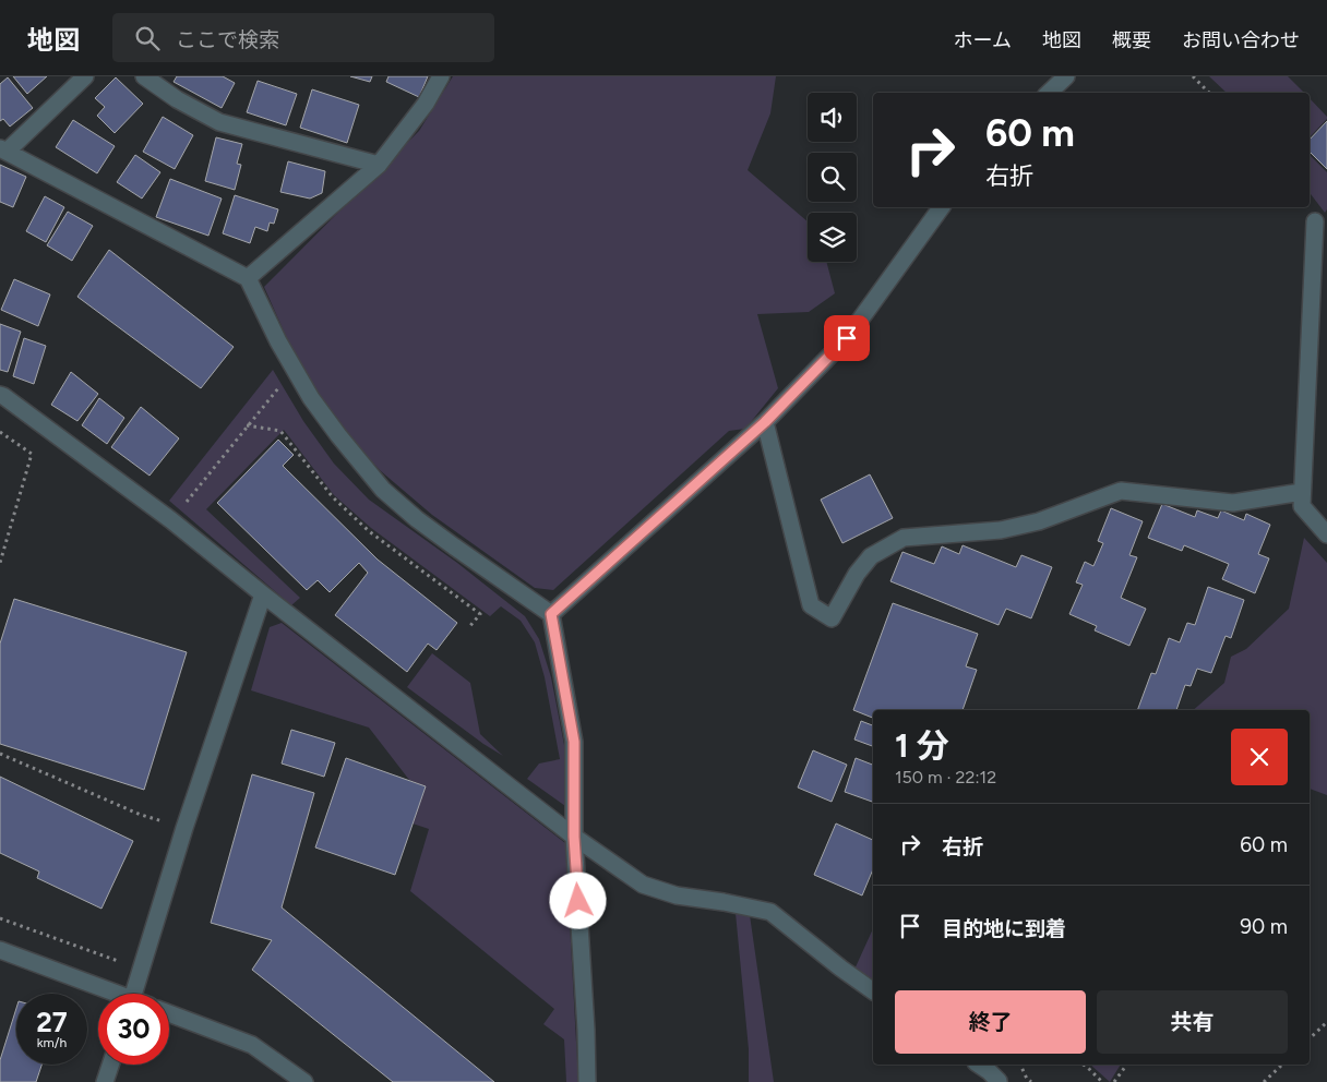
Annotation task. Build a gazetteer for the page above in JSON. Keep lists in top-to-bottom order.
{
  "page": {
    "header": "地図",
    "search": "ここで検索",
    "nav": [
      "ホーム",
      "地図",
      "概要",
      "お問い合わせ"
    ],
    "turn": ["60 m", "右折"],
    "heading": ["1 分", "150 m · 22:12"],
    "list": [
      {
        "name": "右折",
        "value": "60 m"
      },
      {
        "name": "目的地に到着",
        "value": "90 m"
      }
    ],
    "buttons": ["終了", "共有"],
    "speed": "27 km/h",
    "limit": "30"
  }
}
